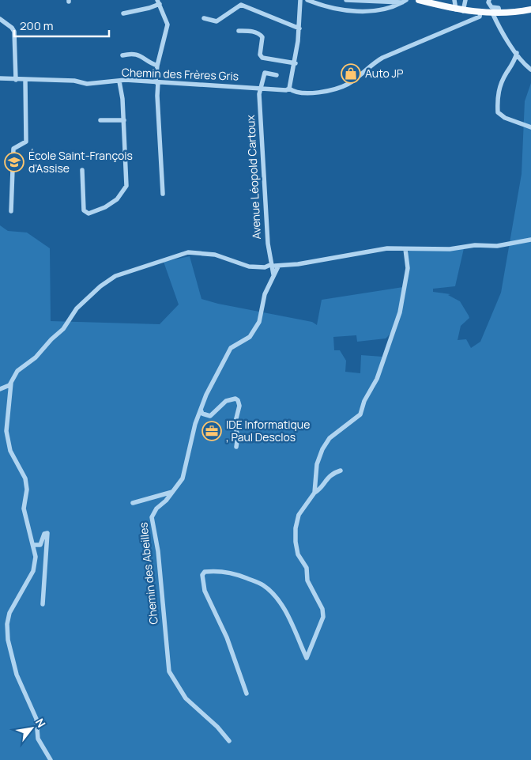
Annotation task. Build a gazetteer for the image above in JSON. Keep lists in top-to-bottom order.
{
  "streets": {
    "street": ["Chemin des Frères Gris", "Avenue Léopold Cartoux", "Chemin des Abeilles"]
  },
  "crossings": [
    ["Chemin des Frères Gris", "Avenue Léopold Cartoux"]
  ],
  "places": {
    "shop": ["Auto JP"],
    "school or university": ["École Saint-François d'Assise"],
    "office": ["IDE Informatique , Paul Desclos"]
  },
  "scale_bar": "200 m",
  "north": "top right"
}
